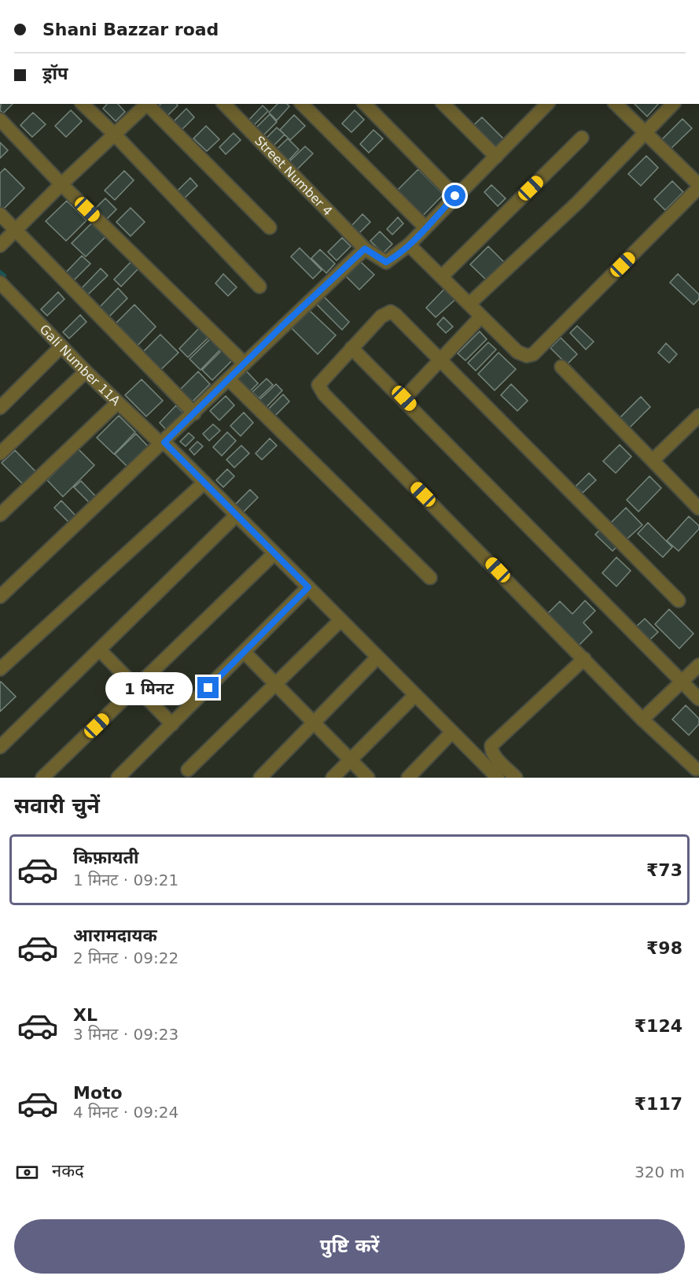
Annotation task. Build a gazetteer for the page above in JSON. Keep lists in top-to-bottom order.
{
  "streets": {
    "street": ["Street Number 4", "Gali Number 11A"]
  },
  "page": {
    "banner": ["Shani Bazzar road", "ड्रॉप"],
    "bubble": "1 मिनट",
    "heading": "सवारी चुनें",
    "list": [
      {
        "name": "किफ़ायती",
        "note": "1 मिनट · 09:21",
        "value": "₹73"
      },
      {
        "name": "आरामदायक",
        "note": "2 मिनट · 09:22",
        "value": "₹98"
      },
      {
        "name": "XL",
        "note": "3 मिनट · 09:23",
        "value": "₹124"
      },
      {
        "name": "Moto",
        "note": "4 मिनट · 09:24",
        "value": "₹117"
      }
    ],
    "pay": ["नकद", "320 m"],
    "buttons": "पुष्टि करें"
  }
}
